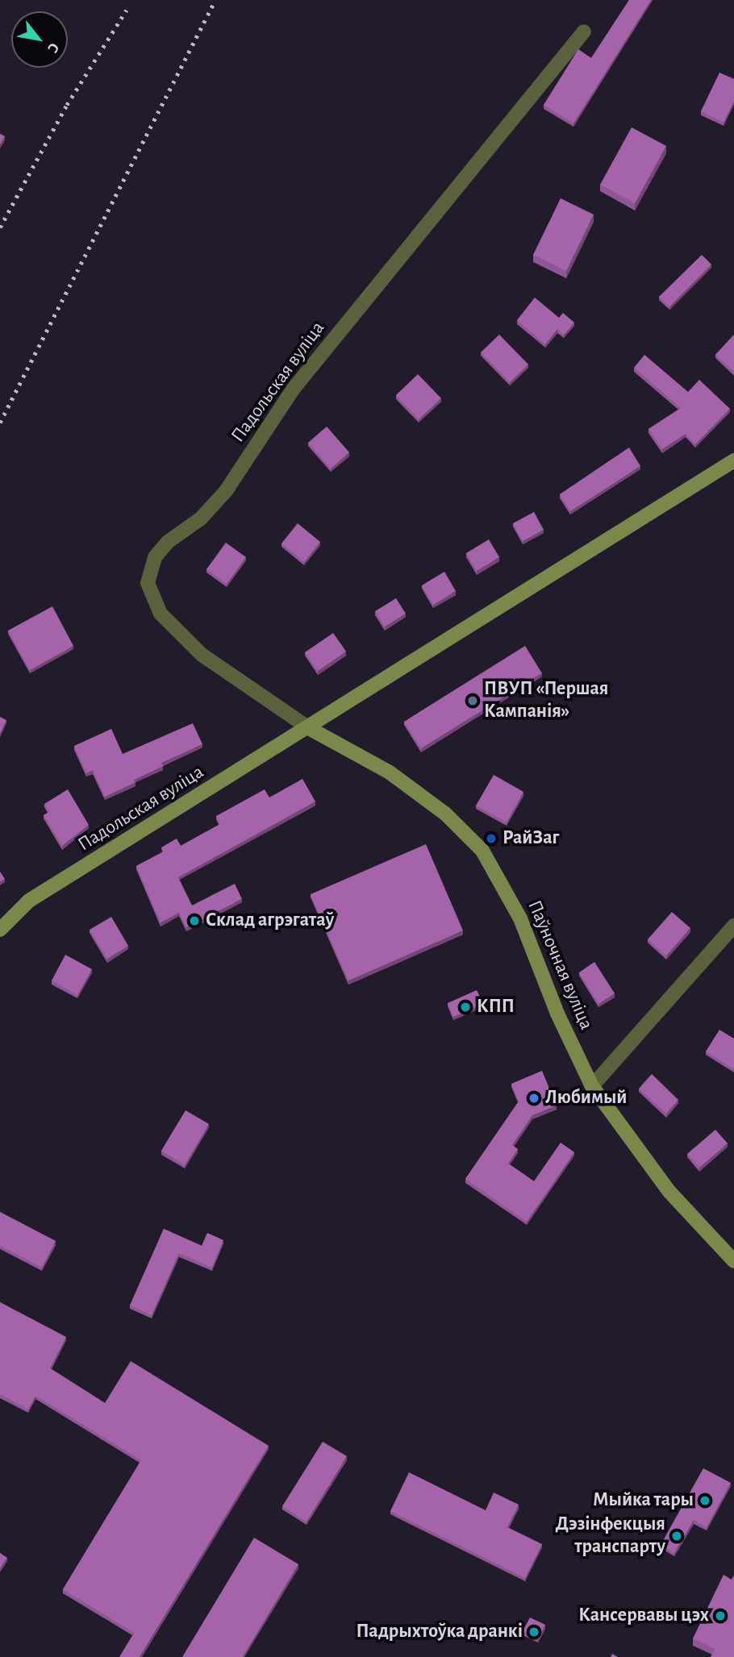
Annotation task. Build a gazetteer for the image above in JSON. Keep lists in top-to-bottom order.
{
  "streets": {
    "main road": ["Падольская вуліца", "Паўночная вуліца"]
  },
  "crossings": [
    ["Падольская вуліца", "Паўночная вуліца"]
  ],
  "places": [
    "ПВУП «Першая Кампанія»",
    "РайЗаг",
    "Склад агрэгатаў",
    "КПП",
    "Любимый",
    "Мыйка тары",
    "Дэзінфекцыя транспарту",
    "Кансервавы цэх",
    "Падрыхтоўка дранкі"
  ],
  "north": "bottom right"
}
